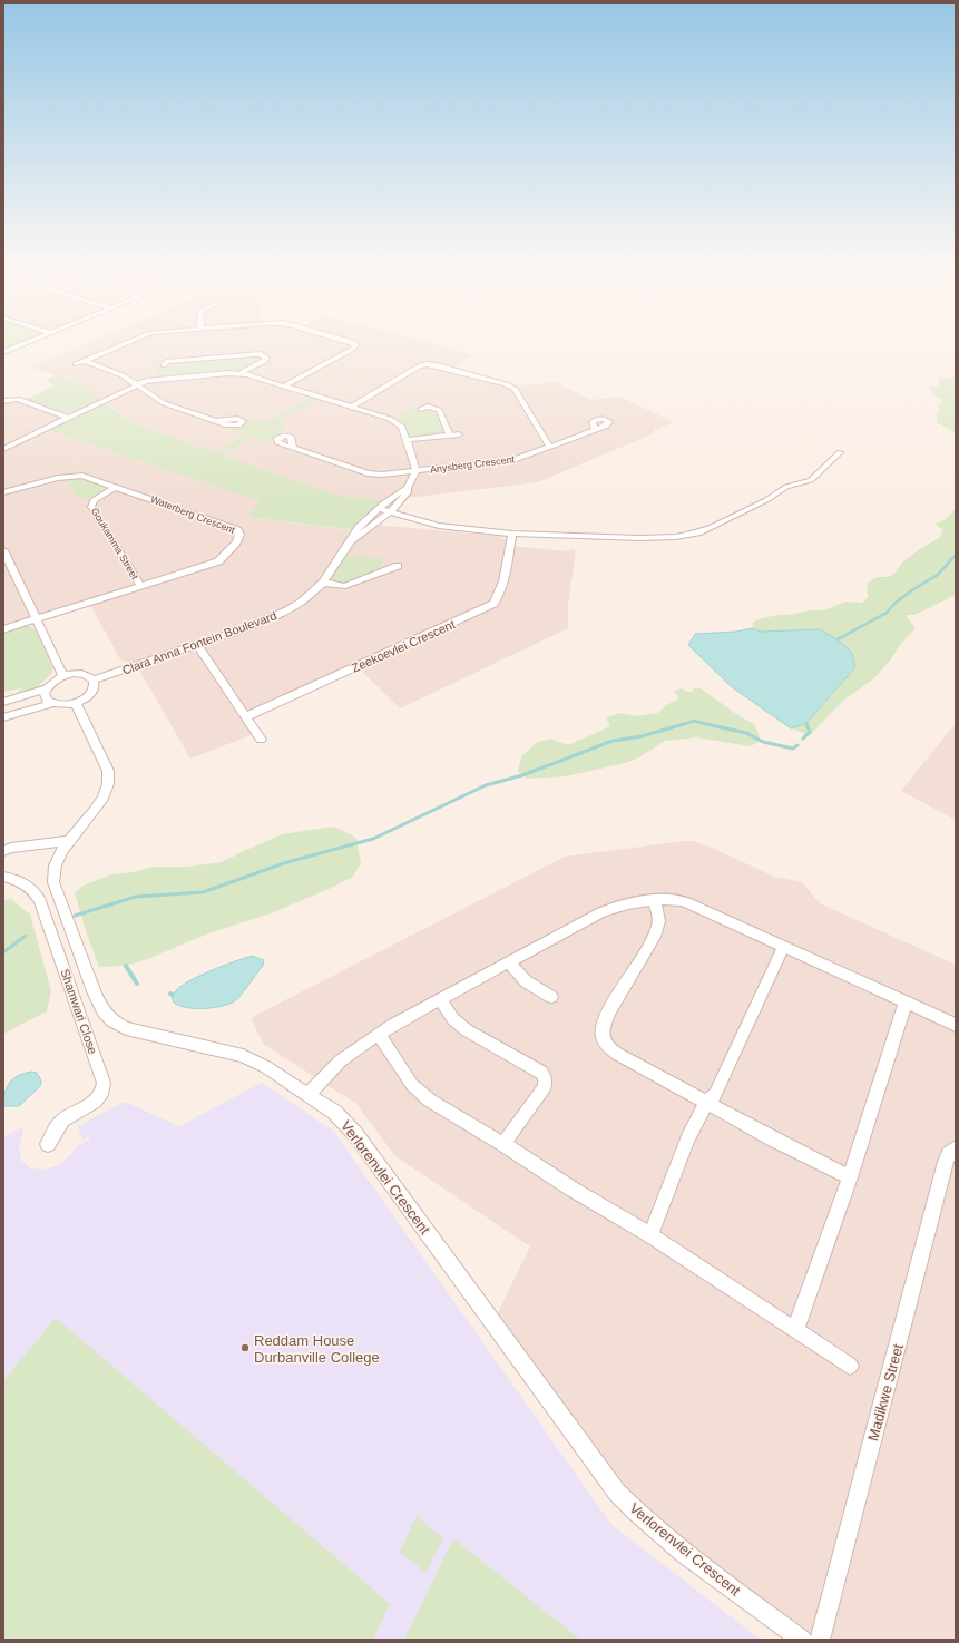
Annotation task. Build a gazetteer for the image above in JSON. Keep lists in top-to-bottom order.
{
  "streets": {
    "street": [
      "Anysberg Crescent",
      "Waterberg Crescent",
      "Goukamma Street",
      "Clara Anna Fontein Boulevard",
      "Zeekoevlei Crescent",
      "Shamwari Close",
      "Verlorenvlei Crescent",
      "Madikwe Street"
    ]
  },
  "crossings": [
    ["Anysberg Crescent", "Clara Anna Fontein Boulevard"],
    ["Waterberg Crescent", "Goukamma Street"],
    ["Clara Anna Fontein Boulevard", "Verlorenvlei Crescent"]
  ],
  "places": ["Reddam House Durbanville College"]
}
